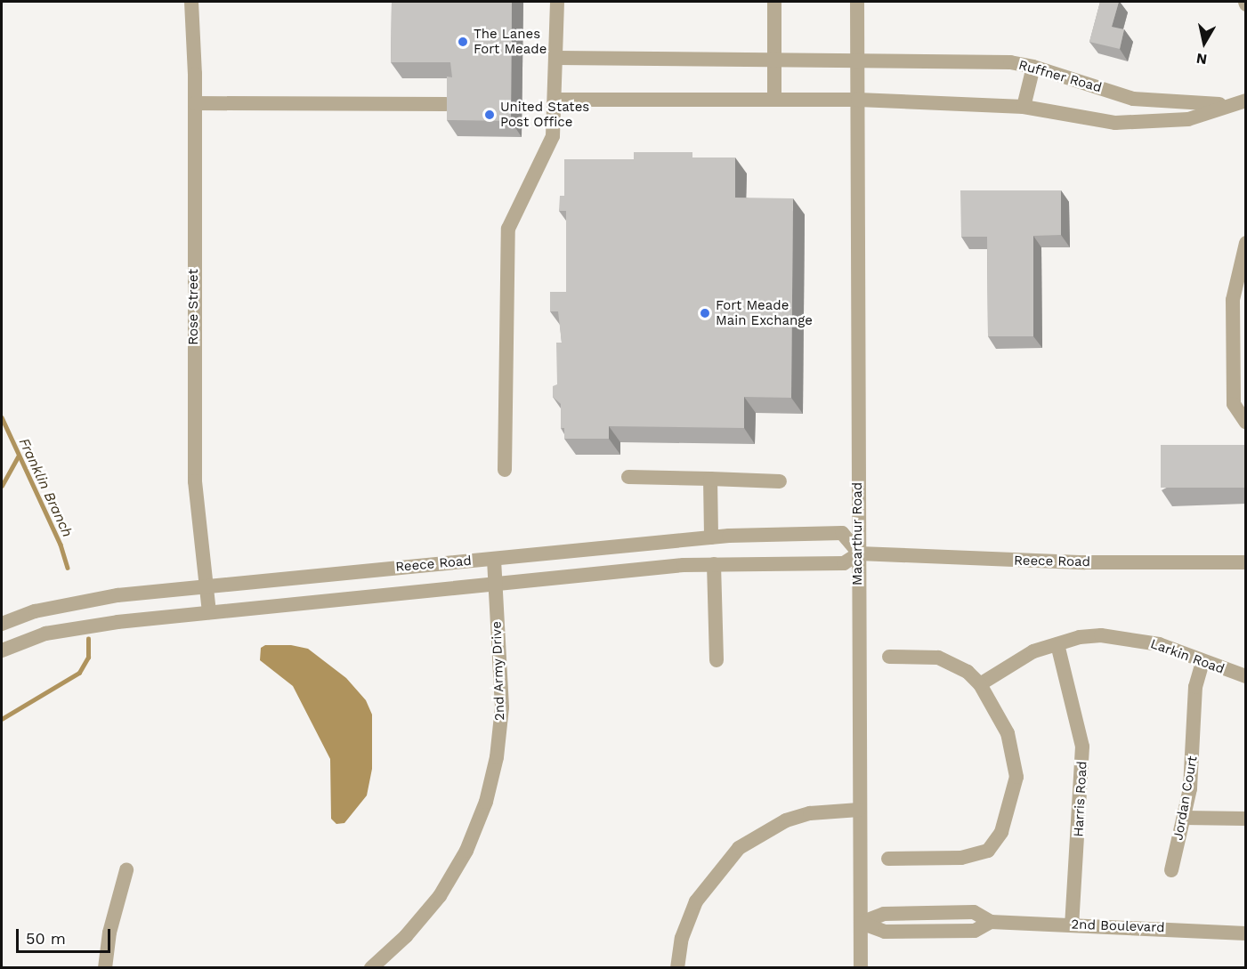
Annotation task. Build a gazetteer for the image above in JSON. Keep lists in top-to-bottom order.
{
  "streets": {
    "street": [
      "Ruffner Road",
      "Rose Street",
      "Macarthur Road",
      "Reece Road",
      "Larkin Road",
      "2nd Army Drive",
      "Jordan Court",
      "Harris Road",
      "2nd Boulevard"
    ]
  },
  "crossings": [
    ["Ruffner Road", "Macarthur Road"],
    ["Rose Street", "Reece Road"],
    ["Macarthur Road", "Reece Road"],
    ["Macarthur Road", "2nd Boulevard"],
    ["Reece Road", "2nd Army Drive"],
    ["Larkin Road", "Jordan Court"],
    ["Larkin Road", "Harris Road"],
    ["Harris Road", "2nd Boulevard"]
  ],
  "water": ["Franklin Branch"],
  "places": ["The Lanes Fort Meade", "United States Post Office", "Fort Meade Main Exchange"],
  "scale_bar": "50 m",
  "north": "bottom"
}
